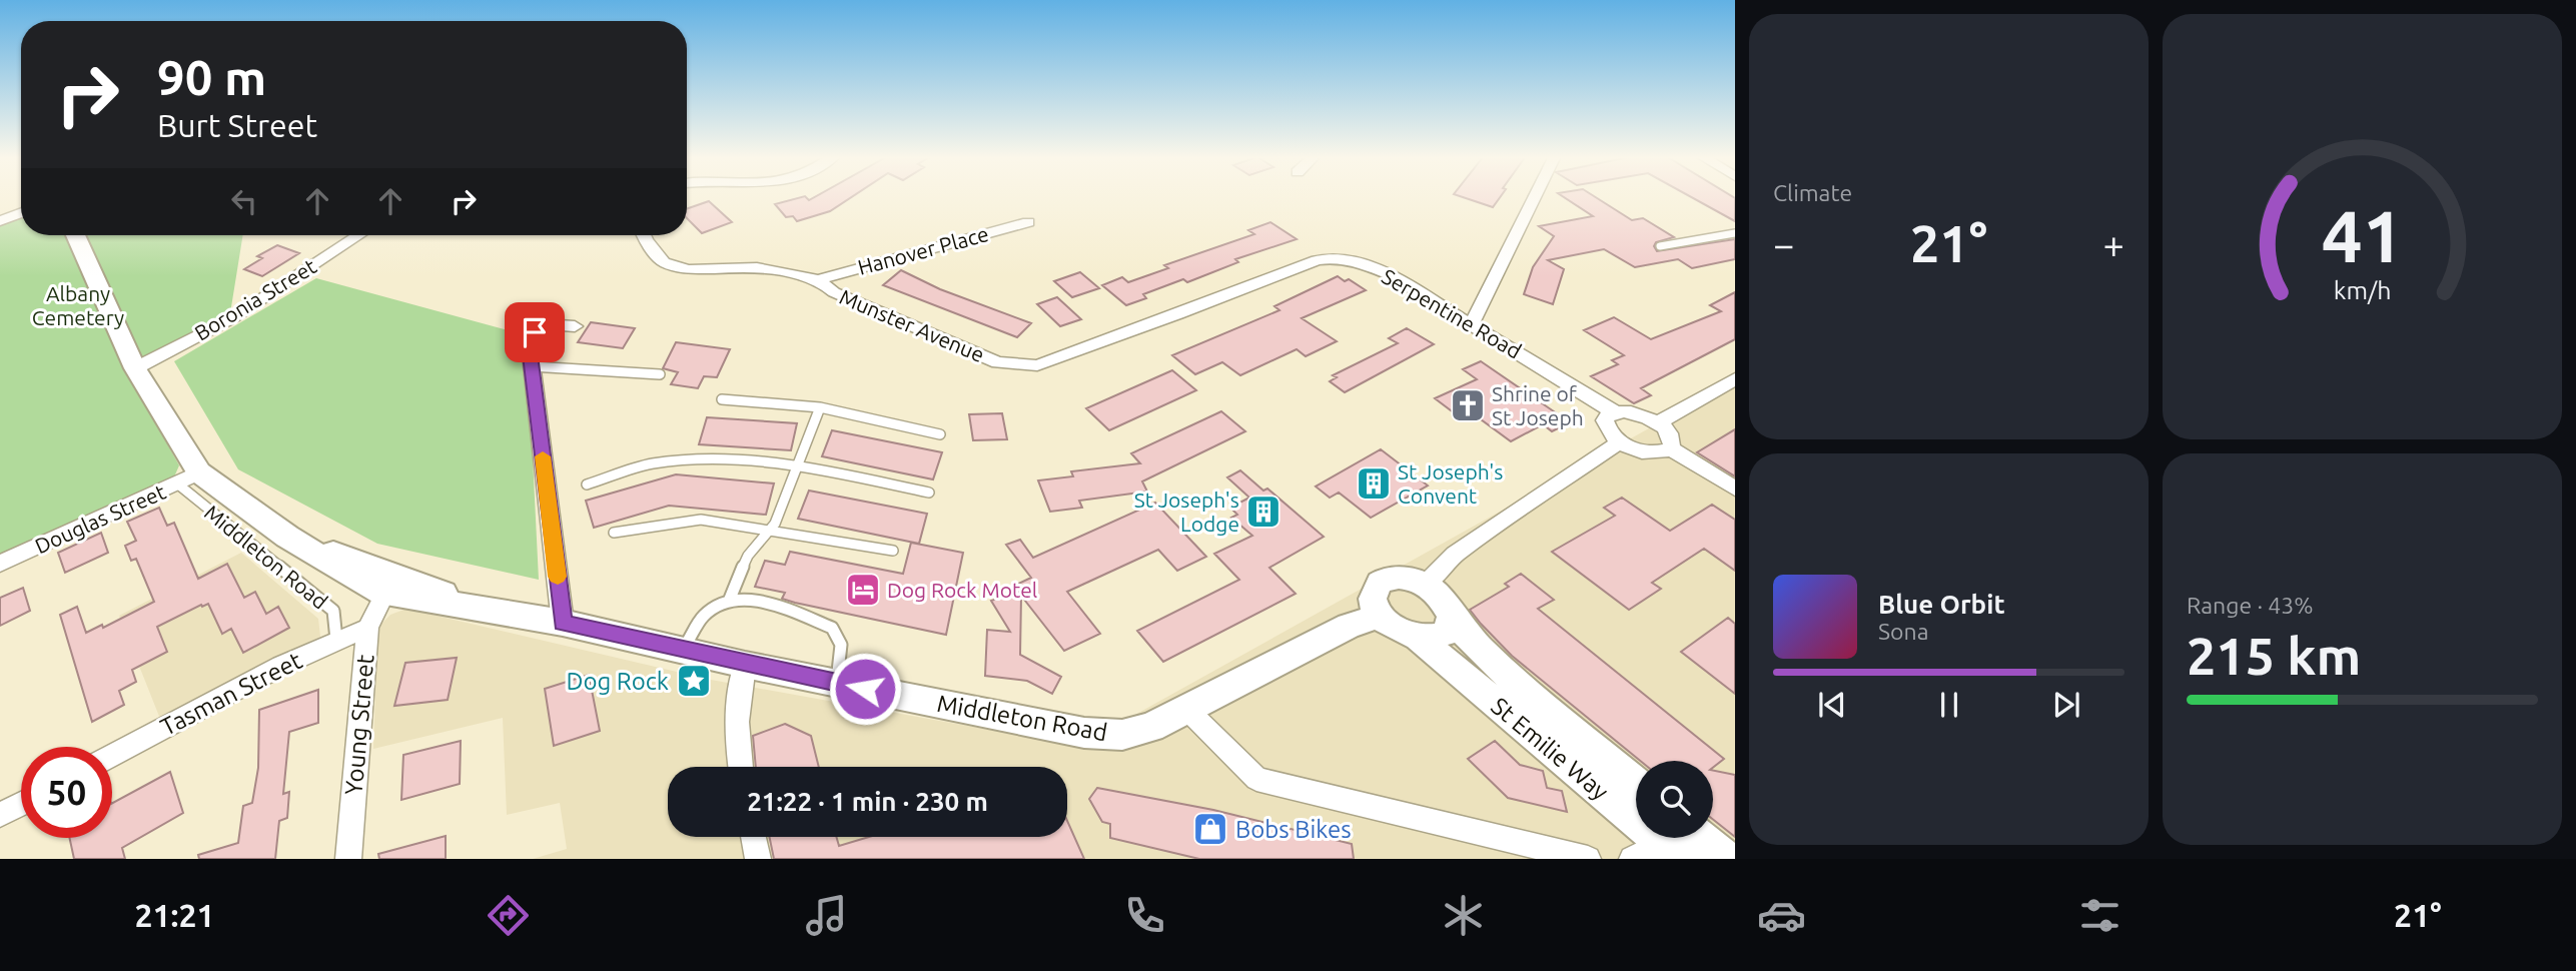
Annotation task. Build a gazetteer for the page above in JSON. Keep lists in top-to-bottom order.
{
  "streets": {
    "main road": ["Middleton Road", "St Emilie Way"],
    "street": [
      "Hanover Place",
      "Boronia Street",
      "Serpentine Road",
      "Munster Avenue",
      "Douglas Street",
      "Tasman Street",
      "Young Street"
    ]
  },
  "crossings": [
    ["Hanover Place", "Munster Avenue"],
    ["Boronia Street", "Middleton Road"],
    ["Serpentine Road", "Munster Avenue"],
    ["Douglas Street", "Middleton Road"],
    ["Middleton Road", "Tasman Street"],
    ["Middleton Road", "Young Street"],
    ["Middleton Road", "St Emilie Way"],
    ["Tasman Street", "Young Street"]
  ],
  "parks": ["Albany Cemetery"],
  "places": {
    "church": ["Shrine of St Joseph"],
    "building": ["St Joseph's Convent", "St Joseph's Lodge"],
    "hotel": ["Dog Rock Motel"],
    "place": ["Dog Rock"],
    "shop": ["Bobs Bikes"]
  },
  "page": {
    "tile": [
      "Climate",
      ["Range · 43%", "215 km"]
    ],
    "turn": ["90 m", "Burt Street"],
    "heat": ["−", "21°", "+"],
    "song": ["Blue Orbit", "Sona"],
    "limit": "50",
    "trip": "21:22 · 1 min · 230 m",
    "tabs": ["21:21", "21°"],
    "gauge": ["41", "km/h"]
  }
}
